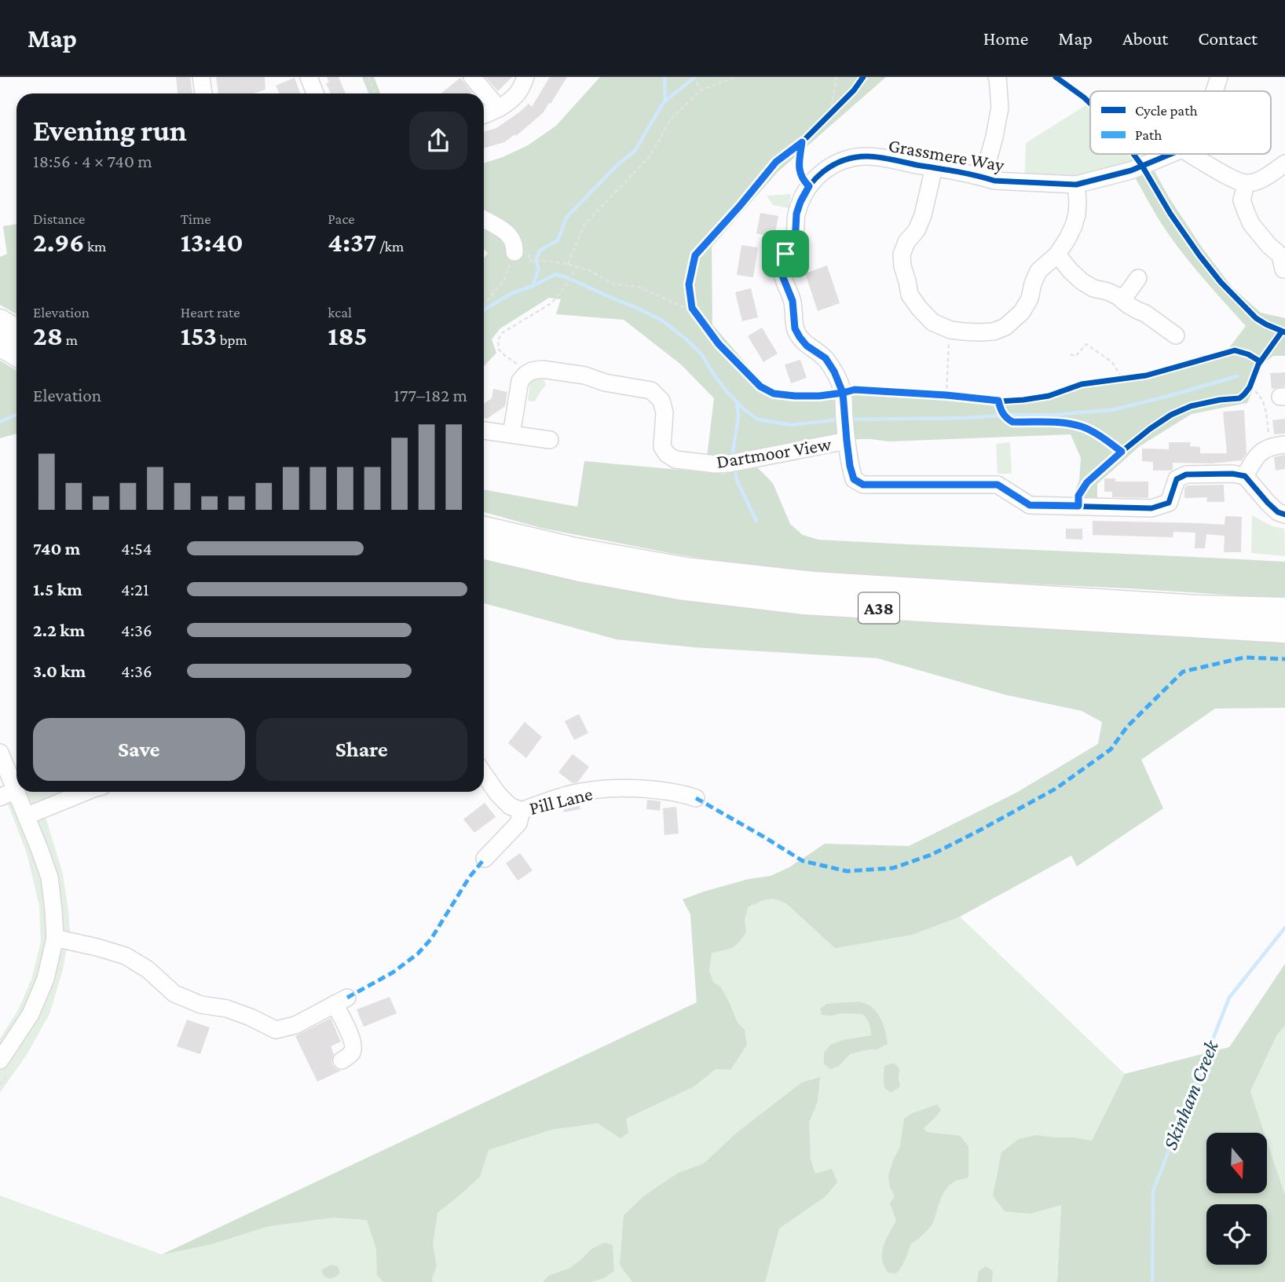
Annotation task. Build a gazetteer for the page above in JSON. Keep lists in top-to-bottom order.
{
  "streets": {
    "highway": ["A38"],
    "street": ["Grassmere Way", "Dartmoor View", "Pill Lane"]
  },
  "crossings": [
    ["Grassmere Way", "Dartmoor View"]
  ],
  "water": ["Skinham Creek"],
  "legend": ["Cycle path", "Path"],
  "north": "bottom",
  "page": {
    "header": "Map",
    "nav": [
      "Home",
      "Map",
      "About",
      "Contact"
    ],
    "heading": ["Evening run", "18:56 · 4 × 740 m"],
    "stats": [
      ["Distance", "2.96 km"],
      ["Time", "13:40"],
      ["Pace", "4:37 /km"],
      ["Elevation", "28 m"],
      ["Heart rate", "153 bpm"],
      ["kcal", "185"]
    ],
    "chart": ["Elevation", "177–182 m"],
    "list": [
      {
        "name": "740 m",
        "note": "4:54"
      },
      {
        "name": "1.5 km",
        "note": "4:21"
      },
      {
        "name": "2.2 km",
        "note": "4:36"
      },
      {
        "name": "3.0 km",
        "note": "4:36"
      }
    ],
    "buttons": ["Save", "Share"]
  }
}
